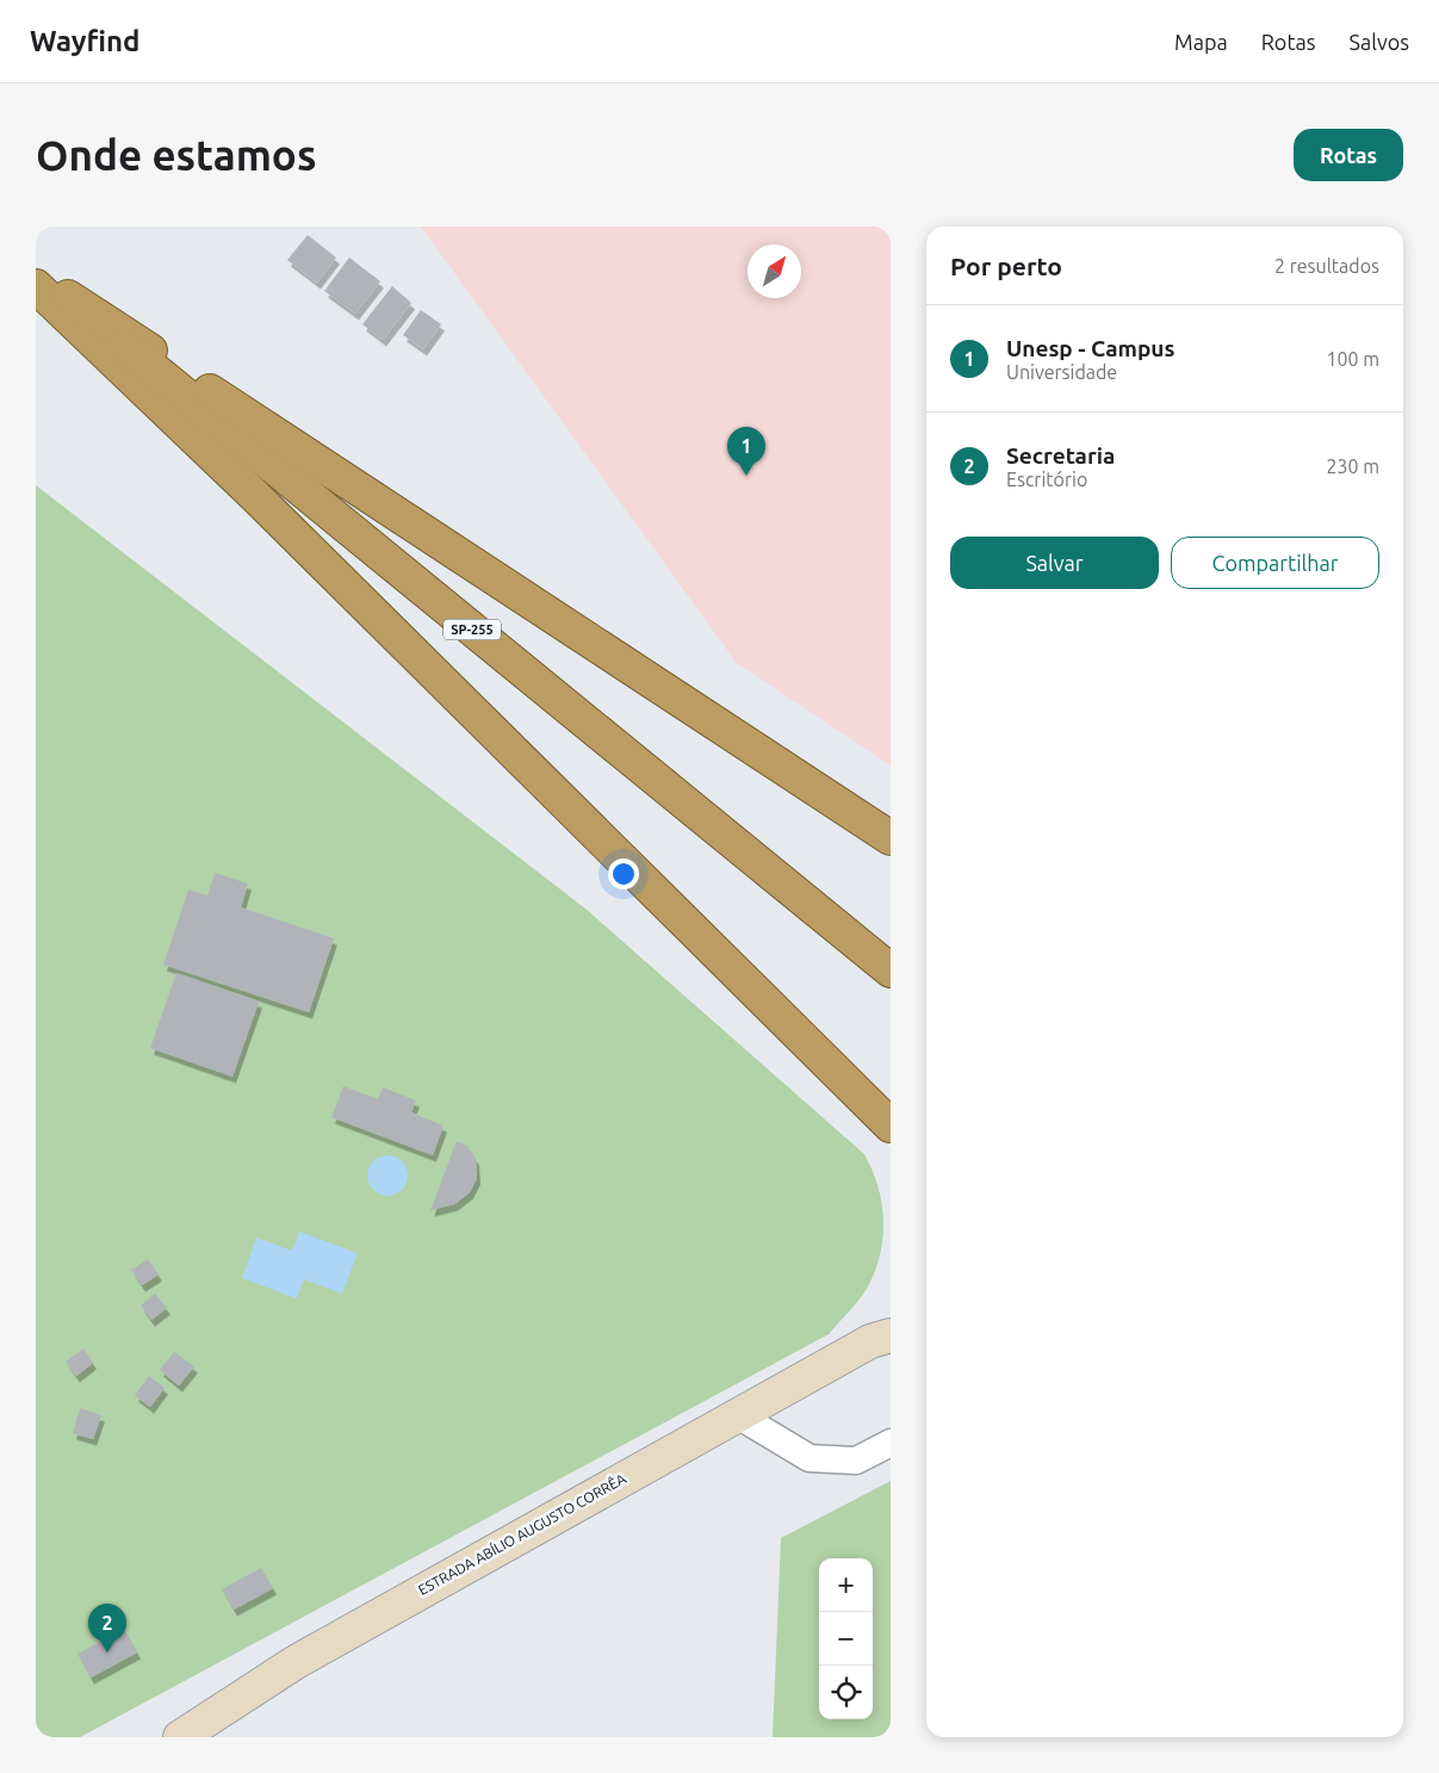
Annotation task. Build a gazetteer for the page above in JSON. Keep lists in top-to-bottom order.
{
  "streets": {
    "highway": ["SP-255"],
    "main road": ["ESTRADA ABÍLIO AUGUSTO CORRÊA"]
  },
  "north": "top right",
  "page": {
    "header": "Wayfind",
    "nav": ["Mapa", "Rotas", "Salvos"],
    "buttons": [
      "Rotas",
      ["Salvar", "Compartilhar"]
    ],
    "title": "Onde estamos",
    "heading": ["Por perto", "2 resultados"],
    "list": [
      {
        "mark": "1",
        "name": "Unesp - Campus",
        "note": "Universidade",
        "value": "100 m"
      },
      {
        "mark": "2",
        "name": "Secretaria",
        "note": "Escritório",
        "value": "230 m"
      }
    ],
    "pins": ["1", "2"],
    "map_buttons": ["+", "−"]
  }
}
